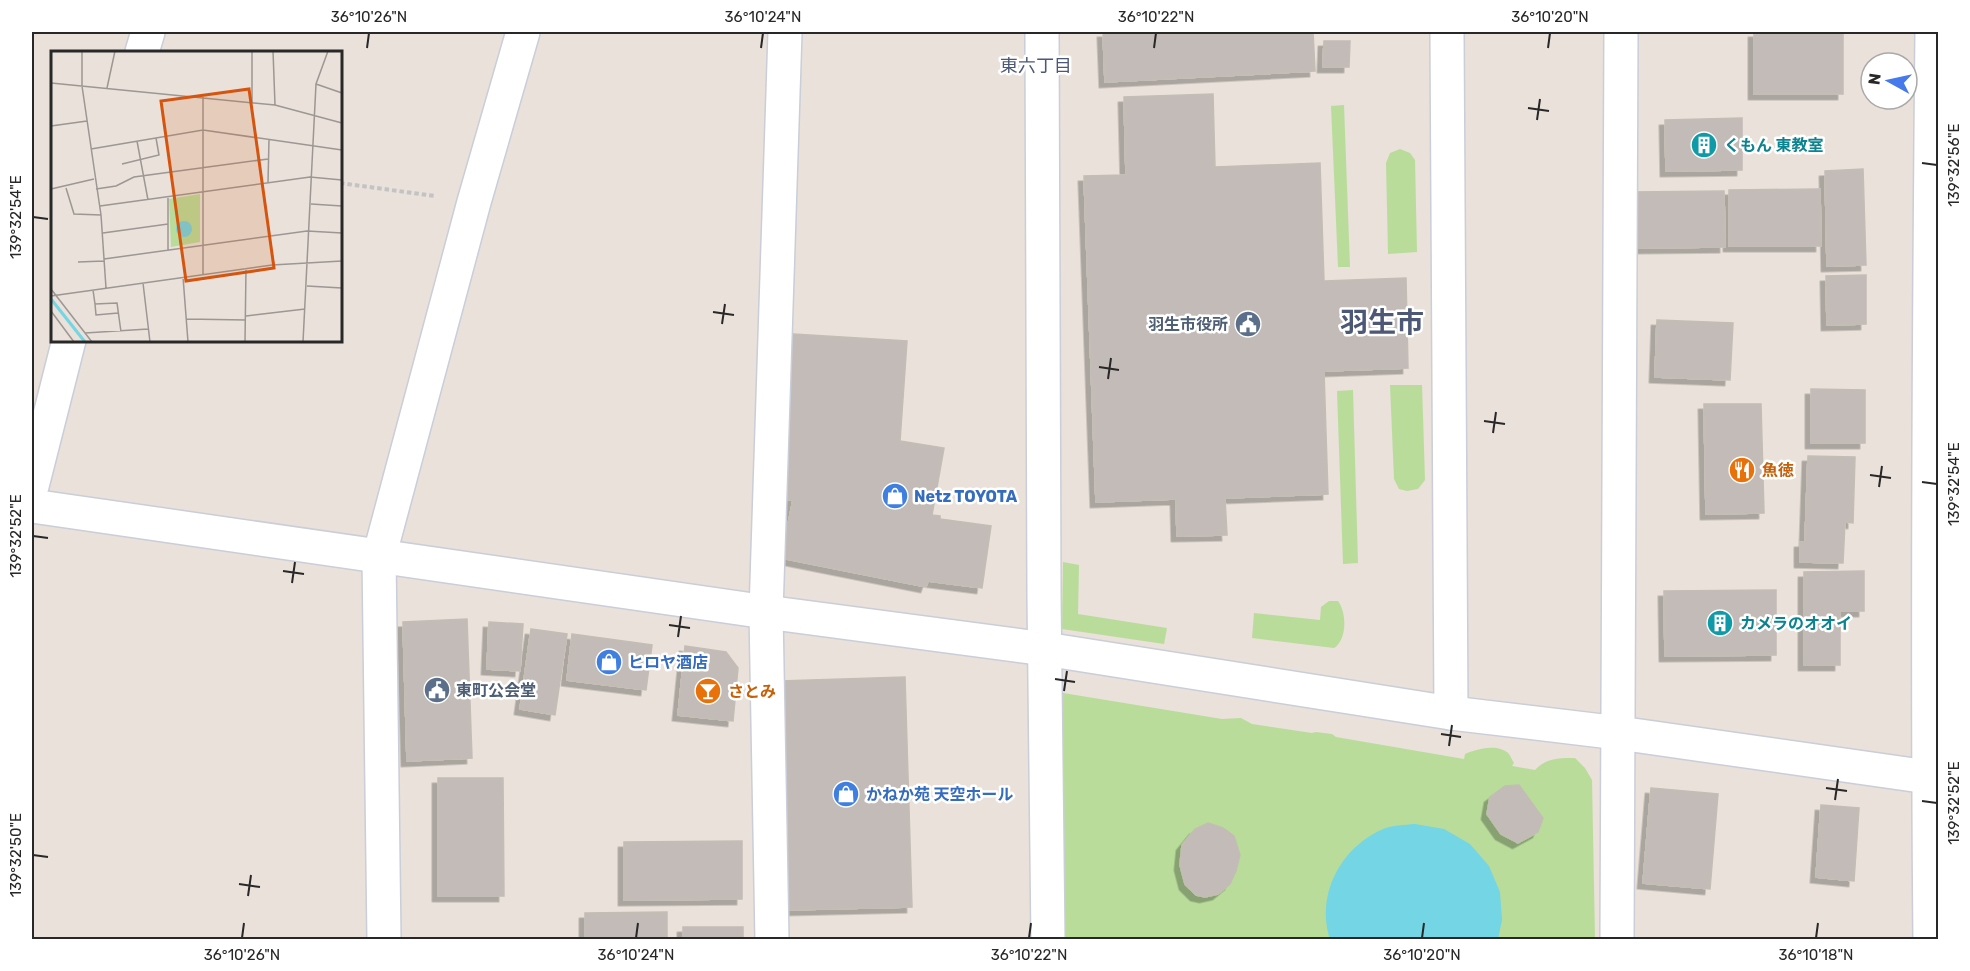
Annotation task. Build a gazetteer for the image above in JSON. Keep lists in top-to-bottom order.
{
  "districts": ["東六丁目", "羽生市"],
  "places": {
    "building": ["くもん 東教室", "カメラのオオイ"],
    "public building": ["羽生市役所", "東町公会堂"],
    "restaurant": ["魚徳"],
    "shop": ["Netz TOYOTA", "ヒロヤ酒店", "かねか苑 天空ホール"],
    "bar": ["さとみ"]
  },
  "north": "left",
  "coordinates": [
    "36°10'26\"N",
    "36°10'24\"N",
    "36°10'22\"N",
    "36°10'20\"N",
    "139°32'56\"E",
    "139°32'54\"E",
    "139°32'52\"E",
    "139°32'50\"E",
    "36°10'18\"N"
  ]
}
